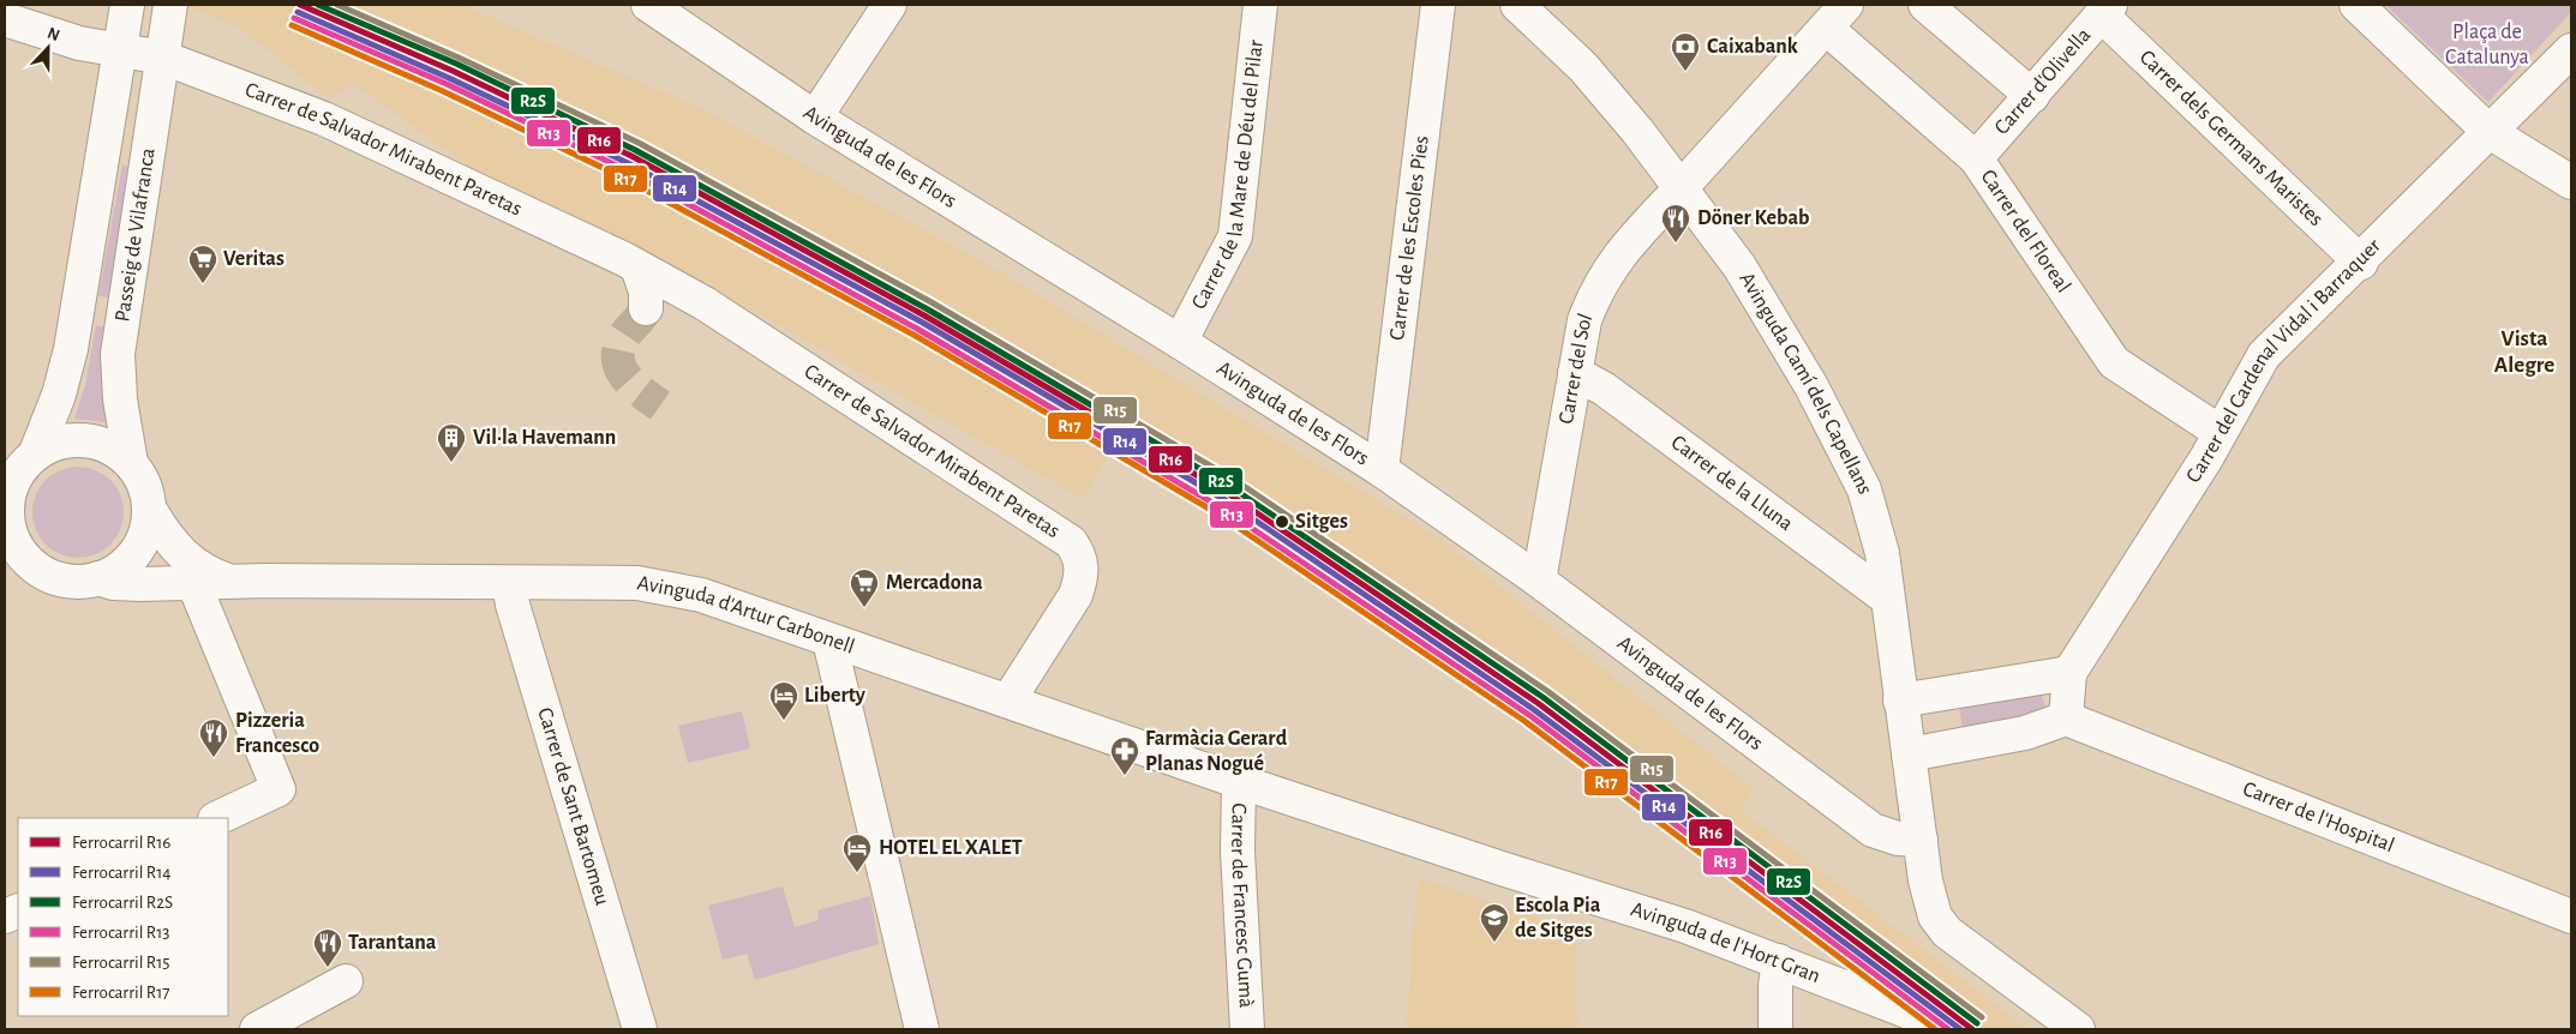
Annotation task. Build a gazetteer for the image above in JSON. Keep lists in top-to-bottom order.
{
  "streets": {
    "street": [
      "Carrer d'Olivella",
      "Carrer dels Germans Maristes",
      "Carrer de Salvador Mirabent Paretas",
      "Avinguda de les Flors",
      "Carrer de la Mare de Déu del Pilar",
      "Carrer del Floreal",
      "Passeig de Vilafranca",
      "Carrer de les Escoles Pies",
      "Carrer del Cardenal Vidal i Barraquer",
      "Carrer del Sol",
      "Avinguda Camí dels Capellans",
      "Carrer de la Lluna",
      "Avinguda d'Artur Carbonell",
      "Carrer de Sant Bartomeu",
      "Carrer de l'Hospital",
      "Carrer de Francesc Gumà",
      "Avinguda de l'Hort Gran"
    ]
  },
  "crossings": [
    ["Carrer d'Olivella", "Carrer dels Germans Maristes"],
    ["Carrer d'Olivella", "Carrer del Floreal"],
    ["Carrer dels Germans Maristes", "Carrer del Cardenal Vidal i Barraquer"],
    ["Carrer de Salvador Mirabent Paretas", "Passeig de Vilafranca"],
    ["Carrer de Salvador Mirabent Paretas", "Avinguda d'Artur Carbonell"],
    ["Avinguda de les Flors", "Carrer de la Mare de Déu del Pilar"],
    ["Avinguda de les Flors", "Carrer de les Escoles Pies"],
    ["Avinguda de les Flors", "Carrer del Sol"],
    ["Avinguda de les Flors", "Avinguda Camí dels Capellans"],
    ["Carrer del Floreal", "Carrer del Cardenal Vidal i Barraquer"],
    ["Carrer del Floreal", "Carrer del Sol"],
    ["Passeig de Vilafranca", "Avinguda d'Artur Carbonell"],
    ["Carrer del Cardenal Vidal i Barraquer", "Carrer de l'Hospital"],
    ["Carrer del Sol", "Avinguda Camí dels Capellans"],
    ["Carrer del Sol", "Carrer de la Lluna"],
    ["Avinguda Camí dels Capellans", "Carrer de la Lluna"],
    ["Avinguda d'Artur Carbonell", "Carrer de Sant Bartomeu"],
    ["Avinguda d'Artur Carbonell", "Carrer de Francesc Gumà"],
    ["Avinguda d'Artur Carbonell", "Avinguda de l'Hort Gran"],
    ["Carrer de Francesc Gumà", "Avinguda de l'Hort Gran"]
  ],
  "districts": ["Vista Alegre"],
  "parks": ["Plaça de Catalunya"],
  "places": {
    "bank": ["Caixabank"],
    "restaurant": ["Döner Kebab", "Pizzeria Francesco", "Tarantana"],
    "supermarket": ["Veritas", "Mercadona"],
    "building": ["Vil·la Havemann"],
    "other": ["Sitges"],
    "hotel": ["Liberty", "HOTEL EL XALET"],
    "pharmacy": ["Farmàcia Gerard Planas Nogué"],
    "school or university": ["Escola Pia de Sitges"]
  },
  "lines": [
    "rail line R16",
    "rail line R2S",
    "rail line R15",
    "rail line R14",
    "rail line R13",
    "rail line R17"
  ],
  "legend": [
    "Ferrocarril R16",
    "Ferrocarril R14",
    "Ferrocarril R2S",
    "Ferrocarril R13",
    "Ferrocarril R15",
    "Ferrocarril R17"
  ],
  "north": "top"
}
